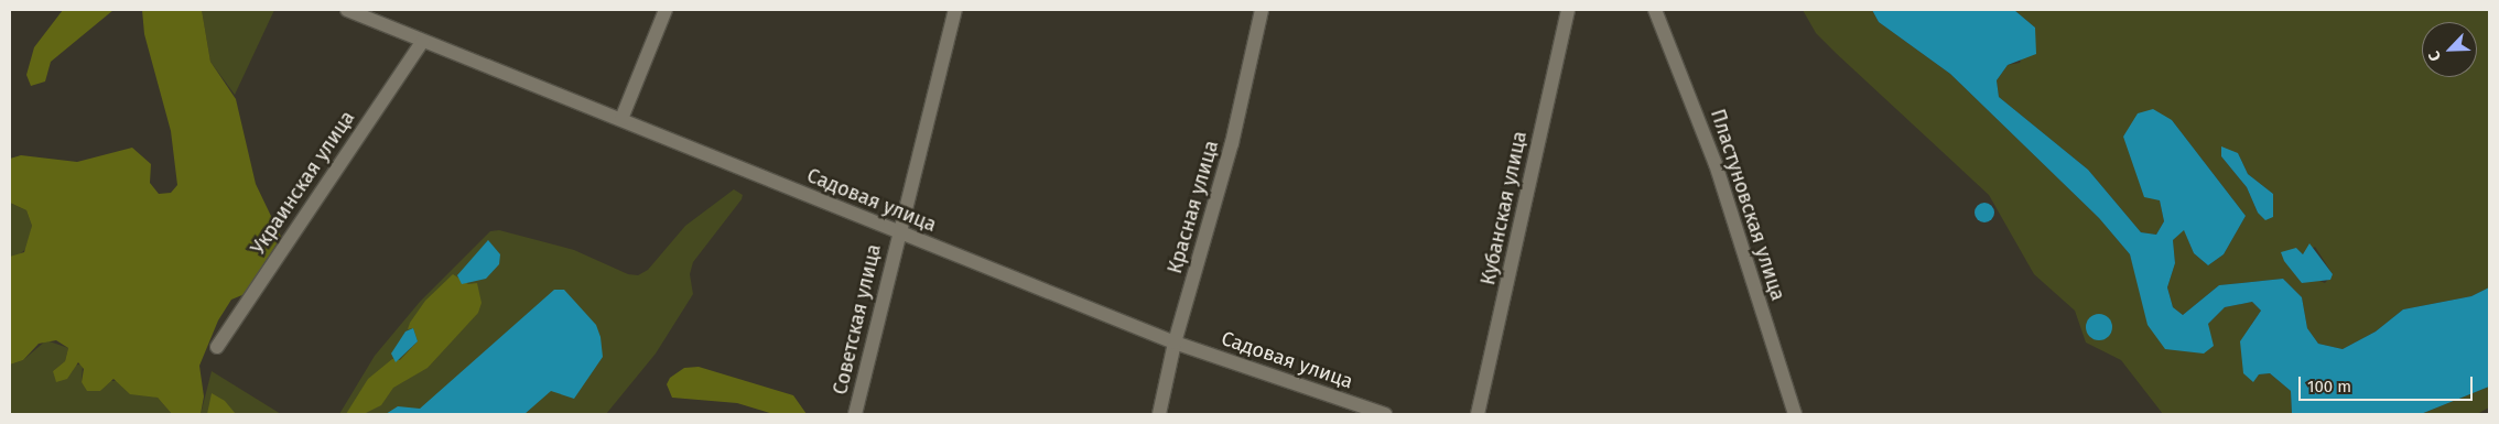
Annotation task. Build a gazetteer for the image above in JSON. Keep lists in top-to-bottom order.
{
  "streets": {
    "street": [
      "Украинская улица",
      "Садовая улица",
      "Пластуновская улица",
      "Красная улица",
      "Кубанская улица",
      "Советская улица"
    ]
  },
  "crossings": [
    ["Украинская улица", "Садовая улица"],
    ["Садовая улица", "Красная улица"],
    ["Садовая улица", "Советская улица"]
  ],
  "scale_bar": "100 m",
  "north": "bottom left"
}
